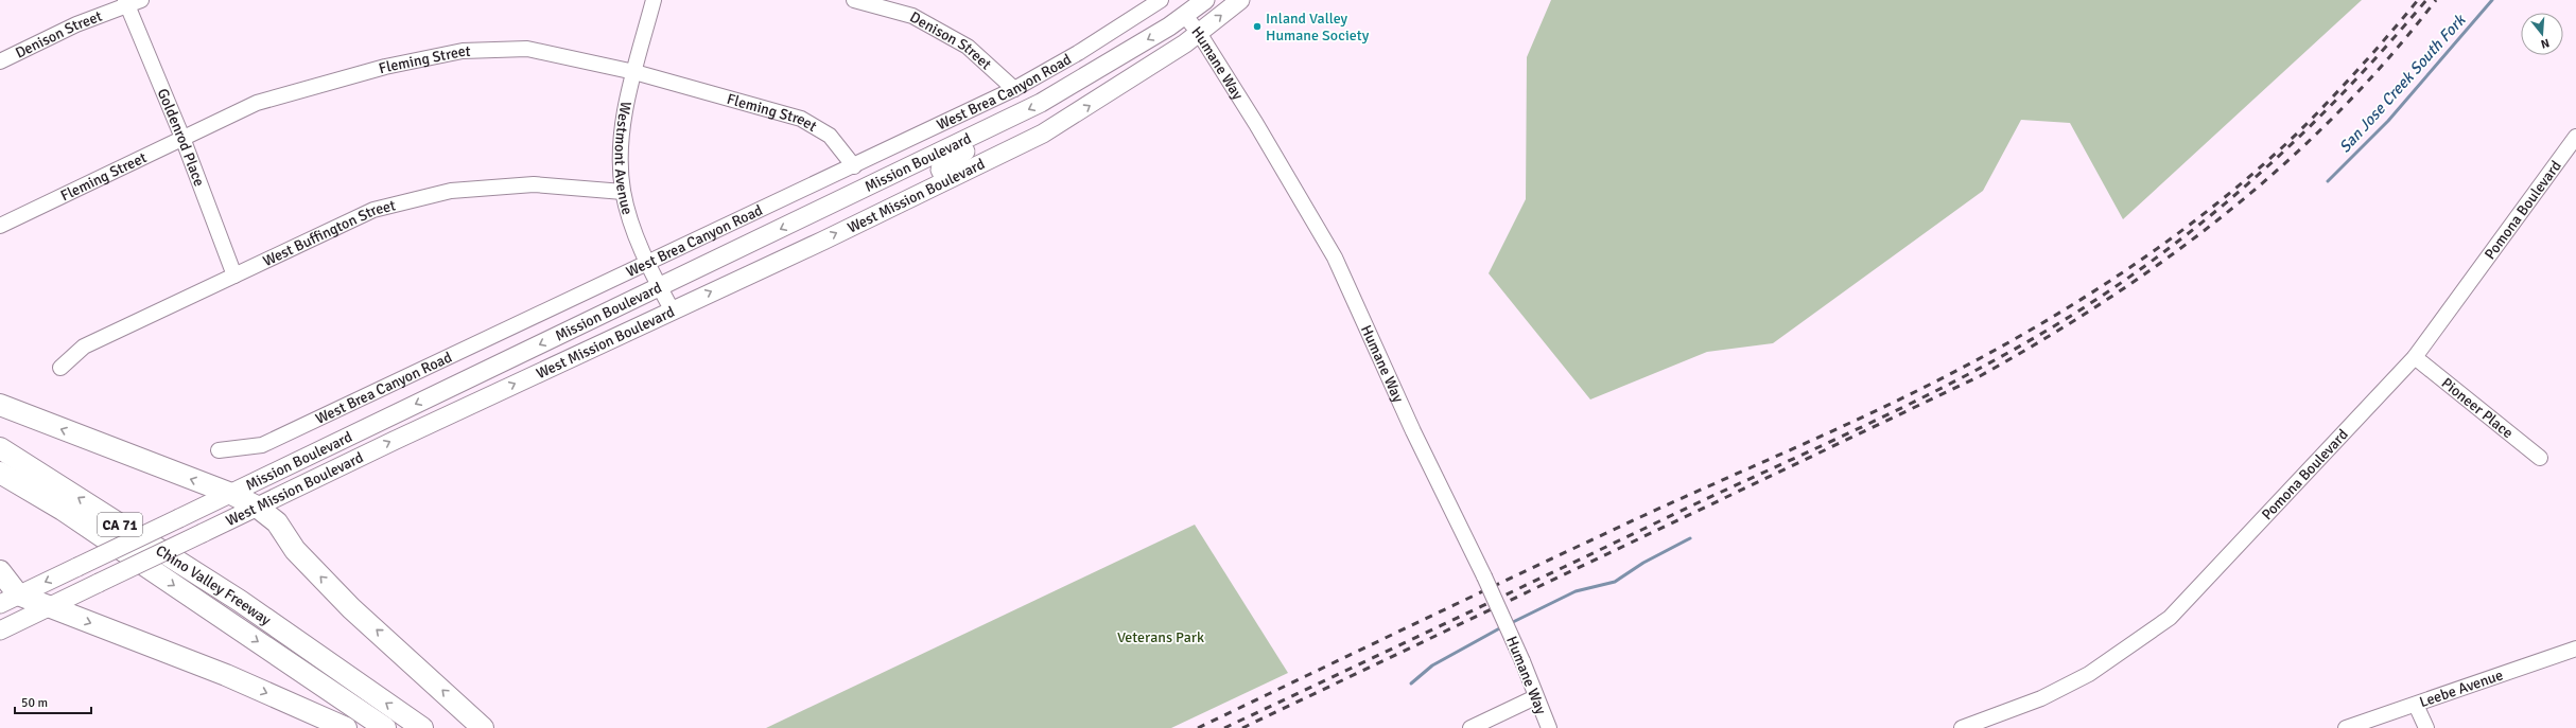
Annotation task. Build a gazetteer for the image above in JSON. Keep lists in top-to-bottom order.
{
  "streets": {
    "highway": ["CA 71", "Chino Valley Freeway"],
    "main road": ["Mission Boulevard", "West Mission Boulevard"],
    "street": [
      "Denison Street",
      "Fleming Street",
      "Humane Way",
      "West Brea Canyon Road",
      "Goldenrod Place",
      "Westmont Avenue",
      "Pomona Boulevard",
      "West Buffington Street",
      "Pioneer Place",
      "Leebe Avenue"
    ]
  },
  "crossings": [
    ["Denison Street", "West Brea Canyon Road"],
    ["Denison Street", "Goldenrod Place"],
    ["Fleming Street", "West Brea Canyon Road"],
    ["Fleming Street", "Goldenrod Place"],
    ["Fleming Street", "Westmont Avenue"],
    ["Humane Way", "Mission Boulevard"],
    ["Humane Way", "West Mission Boulevard"],
    ["West Brea Canyon Road", "Westmont Avenue"],
    ["Goldenrod Place", "West Buffington Street"],
    ["Westmont Avenue", "Mission Boulevard"],
    ["Westmont Avenue", "West Mission Boulevard"],
    ["Westmont Avenue", "West Buffington Street"],
    ["Pomona Boulevard", "Pioneer Place"]
  ],
  "one_way": ["Mission Boulevard", "West Mission Boulevard"],
  "water": ["San Jose Creek South Fork"],
  "parks": ["Veterans Park"],
  "places": ["Inland Valley Humane Society"],
  "scale_bar": "50 m",
  "north": "bottom"
}
